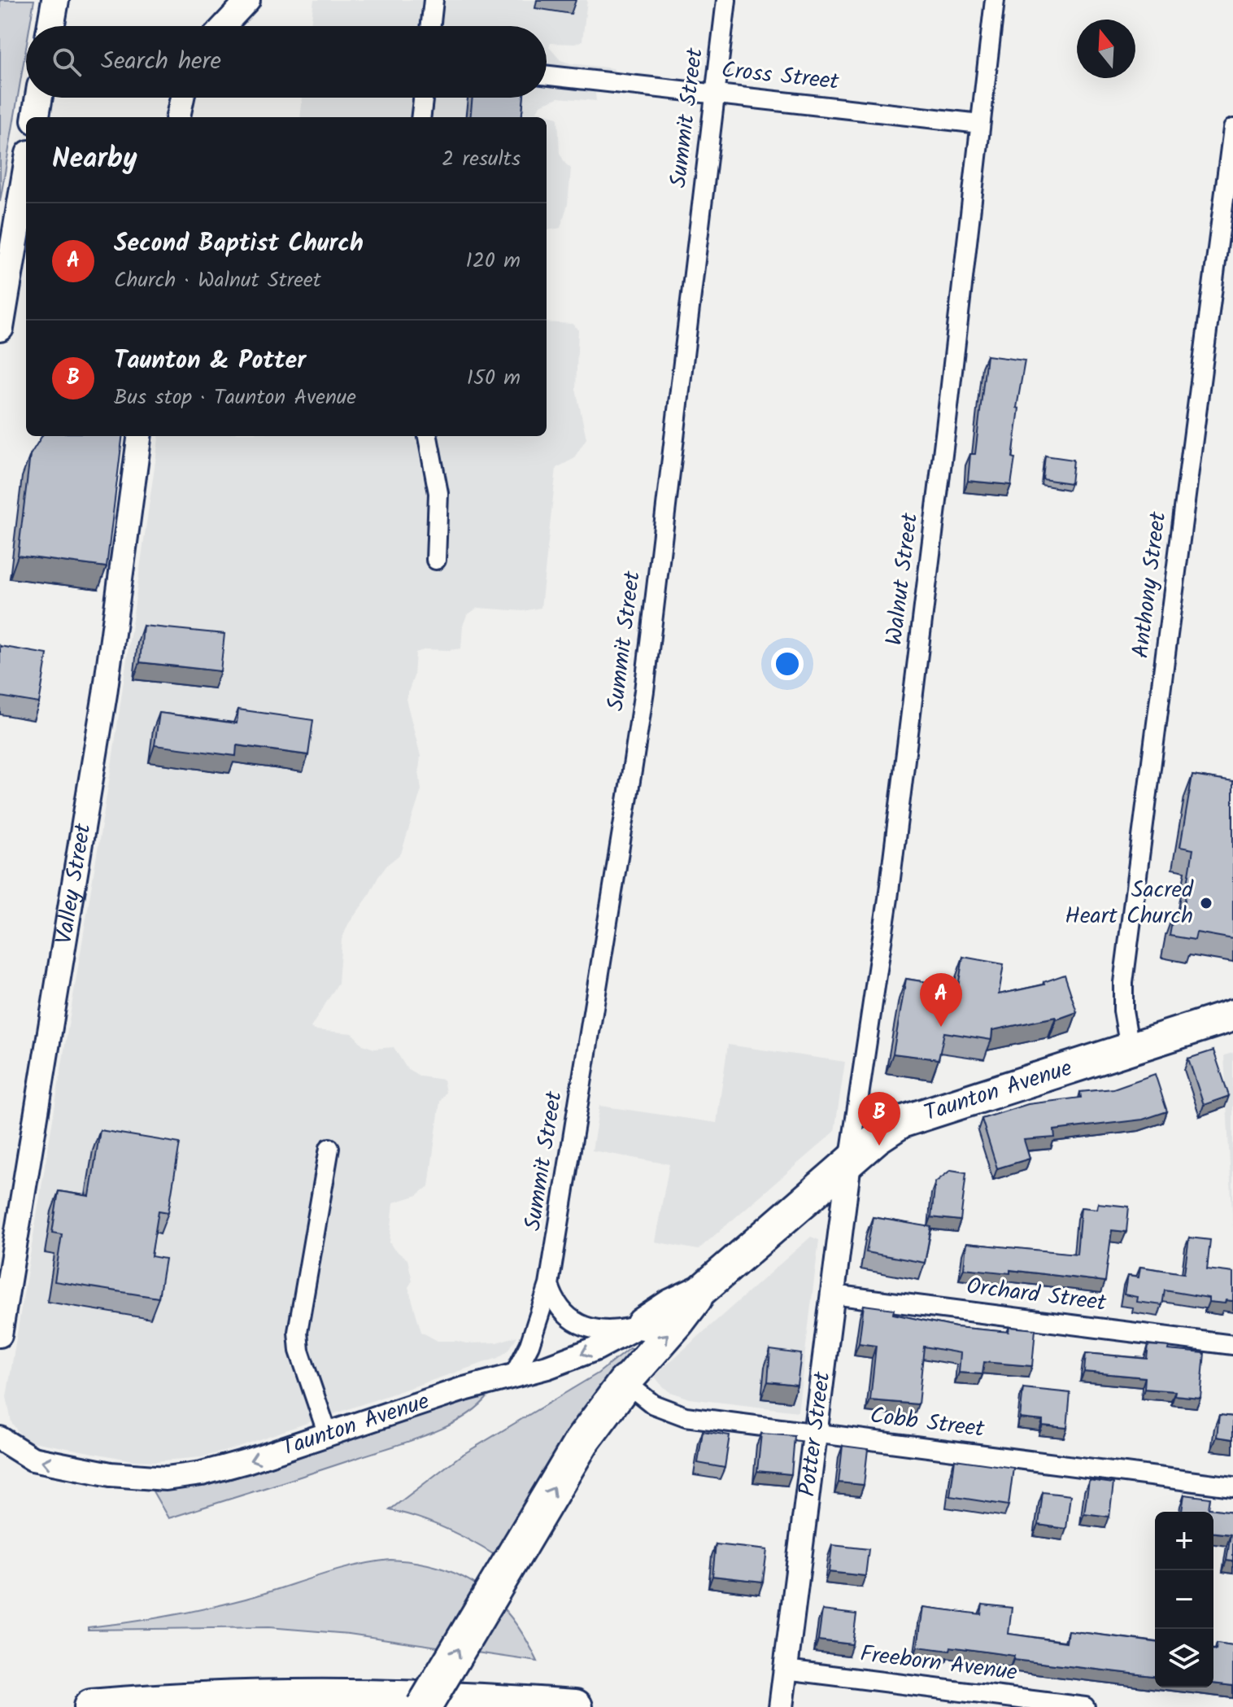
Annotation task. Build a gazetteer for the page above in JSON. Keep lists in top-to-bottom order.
{
  "streets": {
    "highway": ["Taunton Avenue"],
    "street": [
      "Cross Street",
      "Summit Street",
      "Walnut Street",
      "Anthony Street",
      "Valley Street",
      "Orchard Street",
      "Cobb Street",
      "Potter Street",
      "Freeborn Avenue"
    ]
  },
  "crossings": [
    ["Cross Street", "Summit Street"],
    ["Cross Street", "Walnut Street"],
    ["Summit Street", "Taunton Avenue"],
    ["Walnut Street", "Taunton Avenue"],
    ["Walnut Street", "Potter Street"],
    ["Anthony Street", "Taunton Avenue"],
    ["Taunton Avenue", "Cobb Street"],
    ["Taunton Avenue", "Potter Street"],
    ["Orchard Street", "Potter Street"],
    ["Cobb Street", "Potter Street"],
    ["Potter Street", "Freeborn Avenue"]
  ],
  "places": ["Sacred Heart Church"],
  "north": "top",
  "page": {
    "search": "Search here",
    "heading": ["Nearby", "2 results"],
    "list": [
      {
        "mark": "A",
        "name": "Second Baptist Church",
        "note": "Church · Walnut Street",
        "value": "120 m"
      },
      {
        "mark": "B",
        "name": "Taunton & Potter",
        "note": "Bus stop · Taunton Avenue",
        "value": "150 m"
      }
    ],
    "pins": ["A", "B"],
    "map_buttons": ["+", "−"]
  }
}
